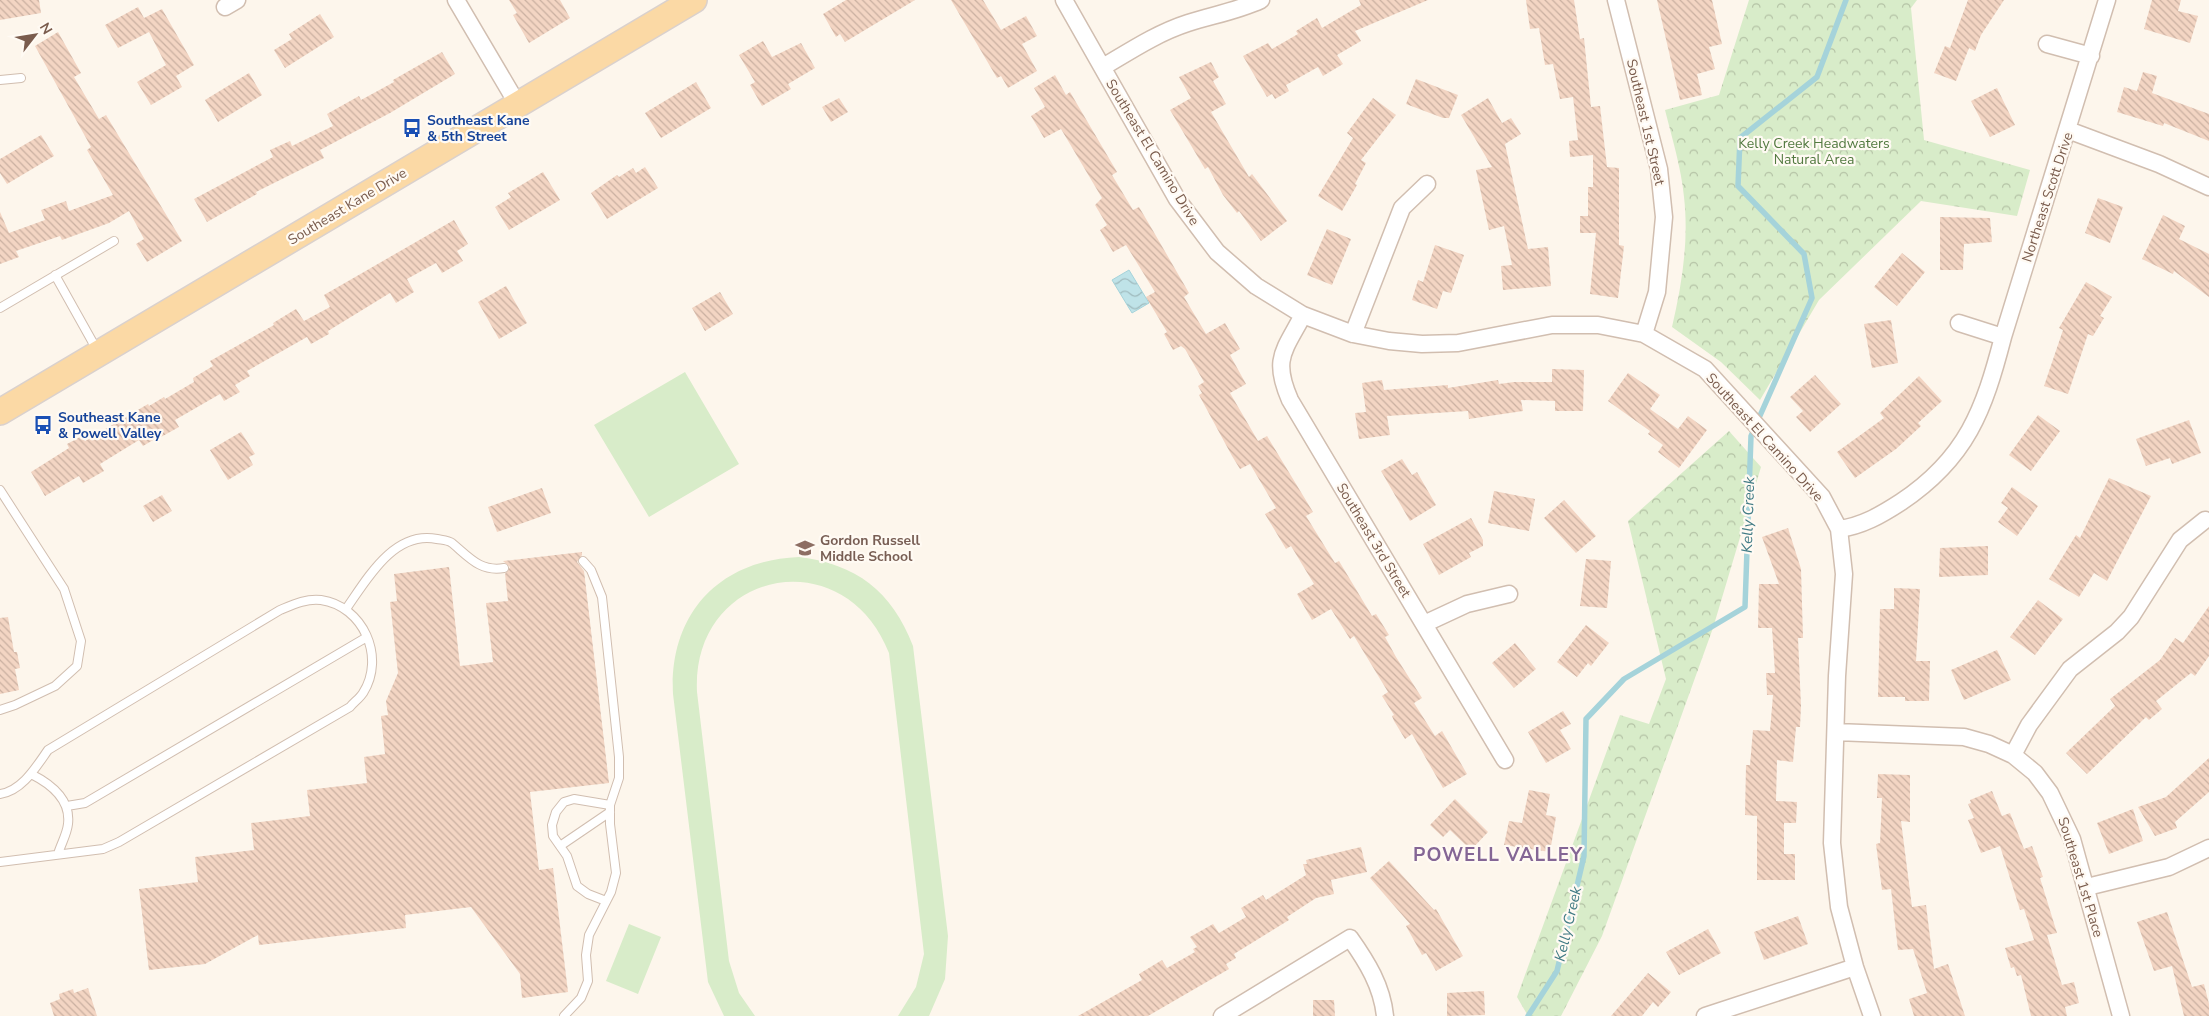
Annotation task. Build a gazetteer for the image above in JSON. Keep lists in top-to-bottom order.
{
  "streets": {
    "main road": ["Southeast Kane Drive"],
    "street": [
      "Southeast 1st Street",
      "Southeast El Camino Drive",
      "Northeast Scott Drive",
      "Southeast 3rd Street",
      "Southeast 1st Place"
    ]
  },
  "crossings": [
    ["Southeast 1st Street", "Southeast El Camino Drive"],
    ["Southeast El Camino Drive", "Northeast Scott Drive"],
    ["Southeast El Camino Drive", "Southeast 3rd Street"],
    ["Southeast El Camino Drive", "Southeast 1st Place"]
  ],
  "districts": ["POWELL VALLEY"],
  "water": ["Kelly Creek"],
  "parks": ["Kelly Creek Headwaters Natural Area"],
  "places": {
    "bus stop": ["Southeast Kane & 5th Street", "Southeast Kane & Powell Valley"],
    "school or university": ["Gordon Russell Middle School"]
  },
  "north": "top right"
}
